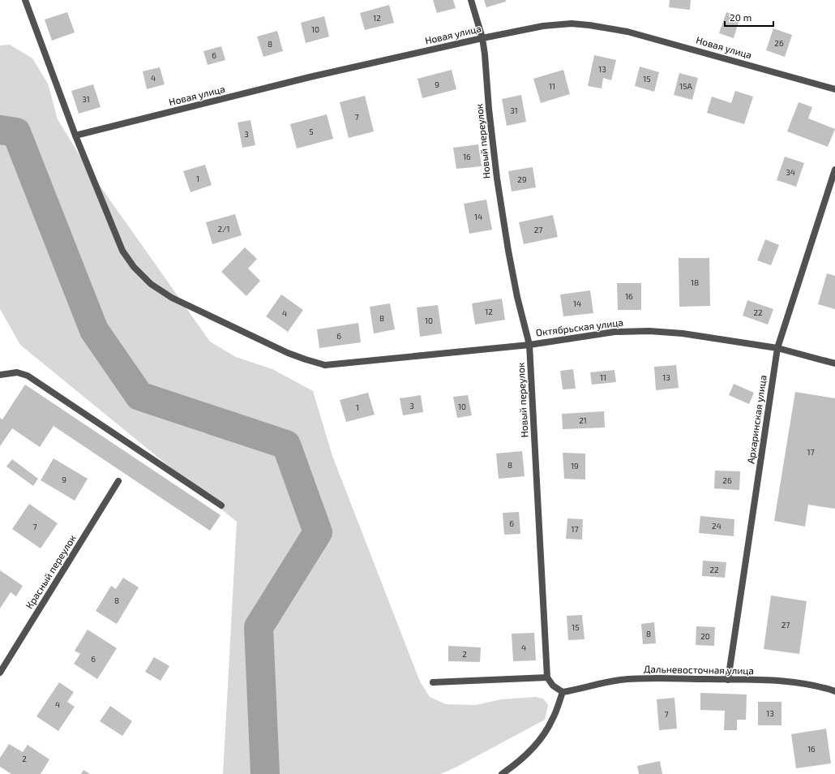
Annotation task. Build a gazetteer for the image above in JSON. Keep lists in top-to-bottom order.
{
  "streets": {
    "street": [
      "Новая улица",
      "Новый переулок",
      "Октябрьская улица",
      "Архаринская улица",
      "Красный переулок",
      "Дальневосточная улица"
    ]
  },
  "crossings": [
    ["Новая улица", "Новый переулок"],
    ["Новая улица", "Октябрьская улица"],
    ["Новый переулок", "Октябрьская улица"],
    ["Октябрьская улица", "Архаринская улица"],
    ["Архаринская улица", "Дальневосточная улица"]
  ],
  "house_numbers": [
    "12",
    "10",
    "26",
    "8",
    "6",
    "13",
    "4",
    "15",
    "9",
    "11",
    "15А",
    "31",
    "31",
    "7",
    "5",
    "3",
    "16",
    "34",
    "1",
    "29",
    "14",
    "2/1",
    "27",
    "18",
    "16",
    "14",
    "12",
    "22",
    "4",
    "8",
    "10",
    "6",
    "11",
    "13",
    "3",
    "10",
    "1",
    "21",
    "17",
    "8",
    "19",
    "9",
    "26",
    "6",
    "24",
    "7",
    "17",
    "22",
    "8",
    "27",
    "15",
    "8",
    "20",
    "4",
    "2",
    "6",
    "4",
    "13",
    "7",
    "16",
    "2"
  ],
  "scale_bar": "20 m"
}
